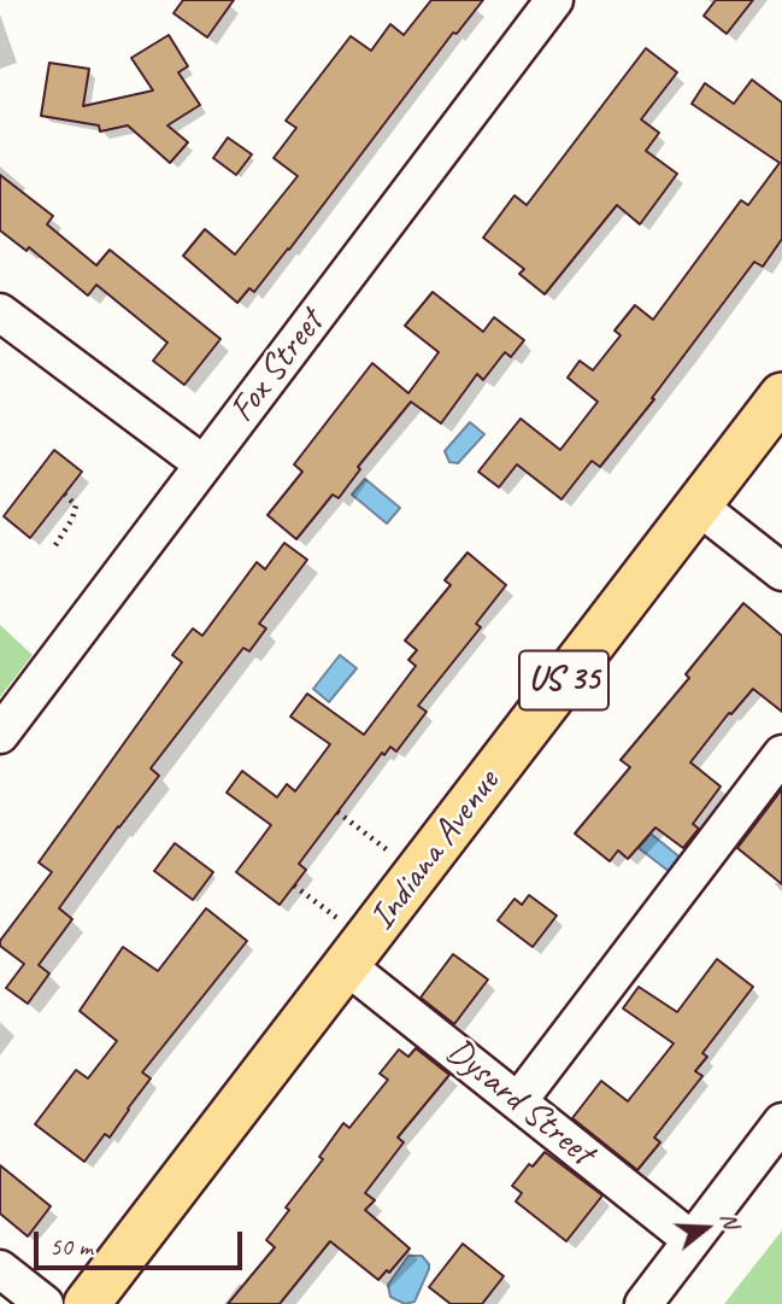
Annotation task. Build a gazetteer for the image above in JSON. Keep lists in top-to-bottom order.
{
  "streets": {
    "main road": ["US 35", "Indiana Avenue"],
    "street": ["Fox Street", "Dysard Street"]
  },
  "crossings": [
    ["Indiana Avenue", "Dysard Street"]
  ],
  "scale_bar": "50 m",
  "north": "right"
}
